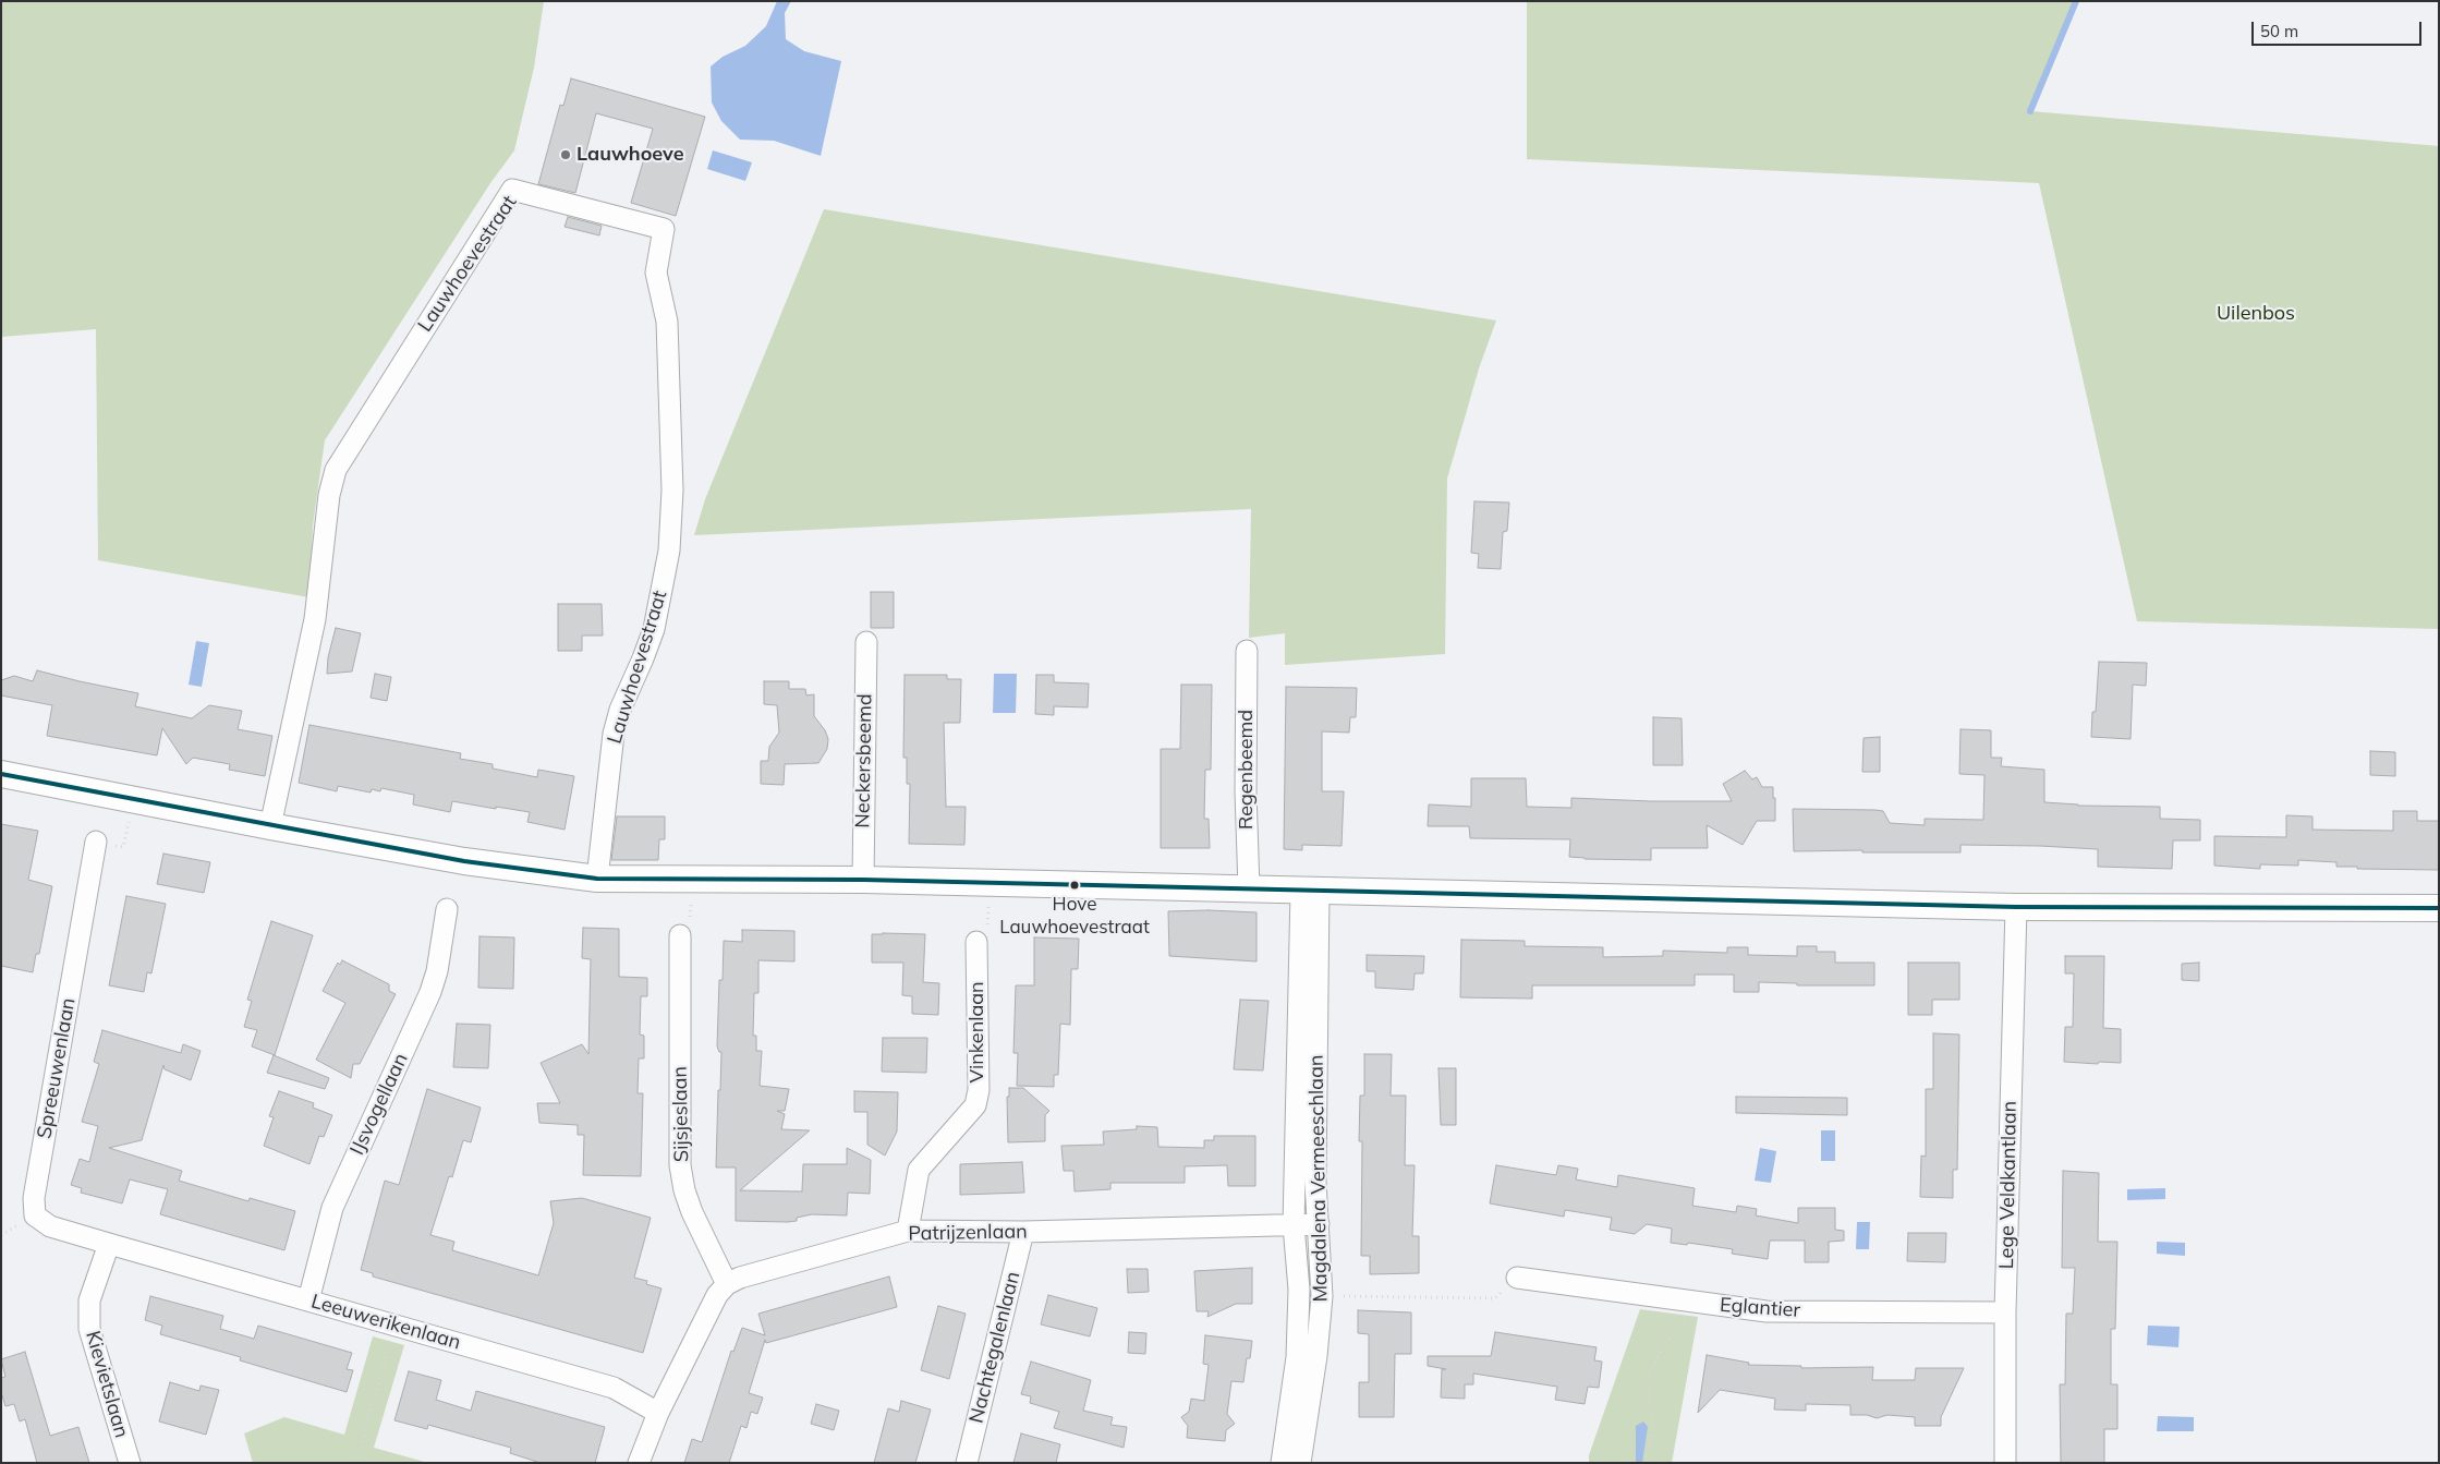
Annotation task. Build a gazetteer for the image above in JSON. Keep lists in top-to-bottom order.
{
  "streets": {
    "street": [
      "Lauwhoevestraat",
      "Neckersbeemd",
      "Regenbeemd",
      "Vinkenlaan",
      "Spreeuwenlaan",
      "IJsvogellaan",
      "Sijsjeslaan",
      "Magdalena Vermeeschlaan",
      "Lege Veldkantlaan",
      "Patrijzenlaan",
      "Eglantier",
      "Leeuwerikenlaan",
      "Nachtegalenlaan",
      "Kievietslaan"
    ]
  },
  "crossings": [
    ["Vinkenlaan", "Patrijzenlaan"],
    ["Spreeuwenlaan", "Leeuwerikenlaan"],
    ["Spreeuwenlaan", "Kievietslaan"],
    ["IJsvogellaan", "Leeuwerikenlaan"],
    ["Sijsjeslaan", "Patrijzenlaan"],
    ["Magdalena Vermeeschlaan", "Patrijzenlaan"],
    ["Lege Veldkantlaan", "Eglantier"],
    ["Patrijzenlaan", "Nachtegalenlaan"],
    ["Leeuwerikenlaan", "Kievietslaan"]
  ],
  "parks": ["Uilenbos"],
  "places": ["Lauwhoeve", "Hove Lauwhoevestraat"],
  "scale_bar": "50 m"
}
